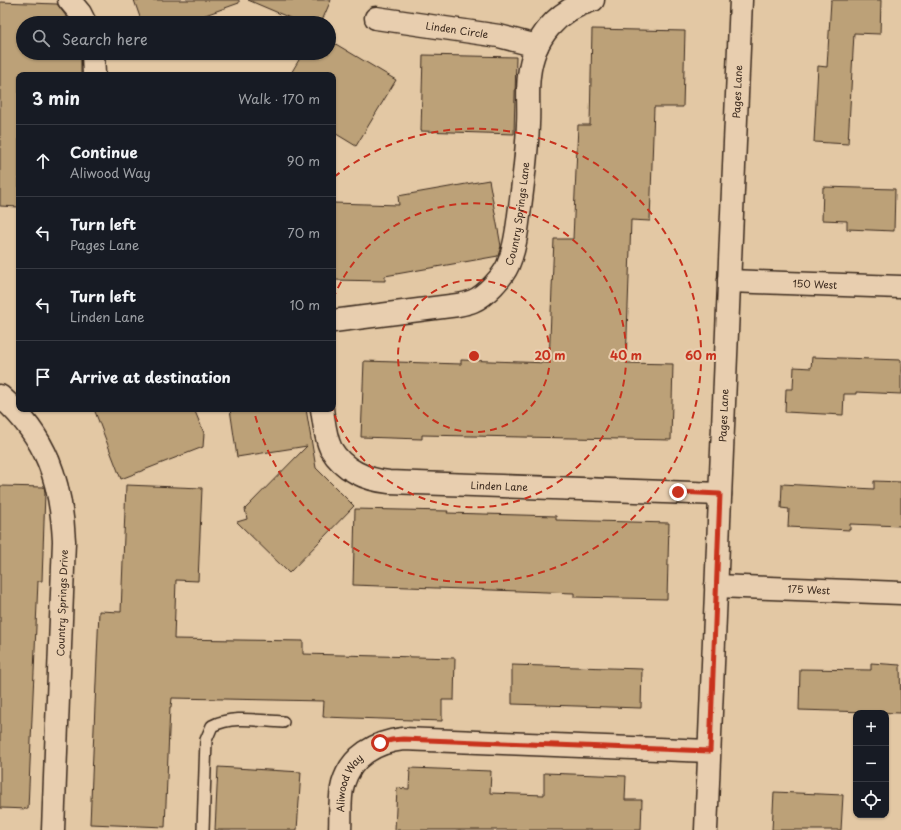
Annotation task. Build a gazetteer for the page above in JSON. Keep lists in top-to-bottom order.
{
  "streets": {
    "street": [
      "Linden Circle",
      "Pages Lane",
      "Country Springs Lane",
      "150 West",
      "Linden Lane",
      "175 West",
      "Country Springs Drive",
      "Aliwood Way"
    ]
  },
  "crossings": [
    ["Linden Circle", "Country Springs Lane"],
    ["Pages Lane", "150 West"],
    ["Pages Lane", "Linden Lane"],
    ["Pages Lane", "175 West"],
    ["Pages Lane", "Aliwood Way"]
  ],
  "page": {
    "search": "Search here",
    "heading": ["3 min", "Walk · 170 m"],
    "list": [
      ["Continue", "Aliwood Way", "90 m"],
      ["Turn left", "Pages Lane", "70 m"],
      ["Turn left", "Linden Lane", "10 m"],
      "Arrive at destination"
    ],
    "map_buttons": ["+", "−"]
  },
  "rings": ["20 m", "40 m", "60 m"]
}
